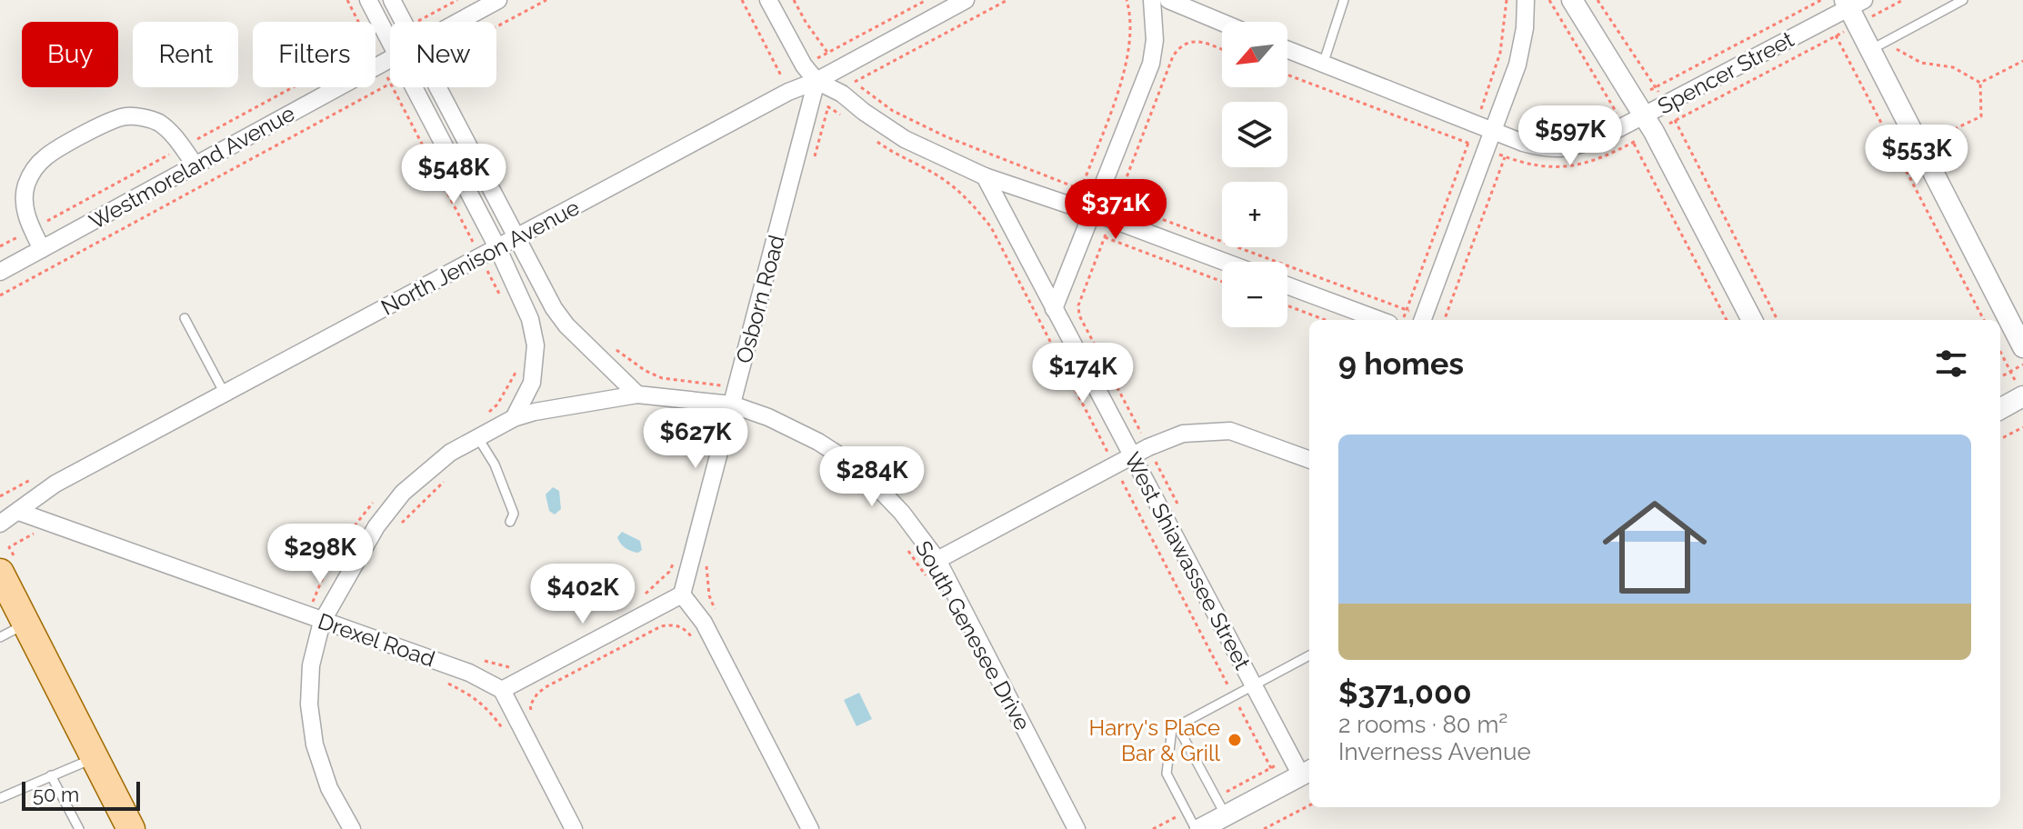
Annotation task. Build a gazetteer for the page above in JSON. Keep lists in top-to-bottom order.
{
  "streets": {
    "street": [
      "Spencer Street",
      "Westmoreland Avenue",
      "North Jenison Avenue",
      "Osborn Road",
      "West Shiawassee Street",
      "South Genesee Drive",
      "Drexel Road"
    ]
  },
  "crossings": [
    ["North Jenison Avenue", "Osborn Road"],
    ["North Jenison Avenue", "Drexel Road"],
    ["Osborn Road", "South Genesee Drive"],
    ["South Genesee Drive", "Drexel Road"]
  ],
  "places": ["Harry's Place Bar & Grill"],
  "scale_bar": "50 m",
  "north": "bottom left",
  "page": {
    "map_buttons": ["+", "−"],
    "chip": [
      "Buy",
      "Rent",
      "Filters",
      "New"
    ],
    "price": [
      "$597K",
      "$553K",
      "$548K",
      "$371K",
      "$174K",
      "$627K",
      "$284K",
      "$298K",
      "$402K"
    ],
    "heading": "9 homes",
    "list": [
      {
        "name": "$371,000",
        "note": "2 rooms · 80 m² · Inverness Avenue"
      }
    ],
    "scale": "50 m"
  }
}
